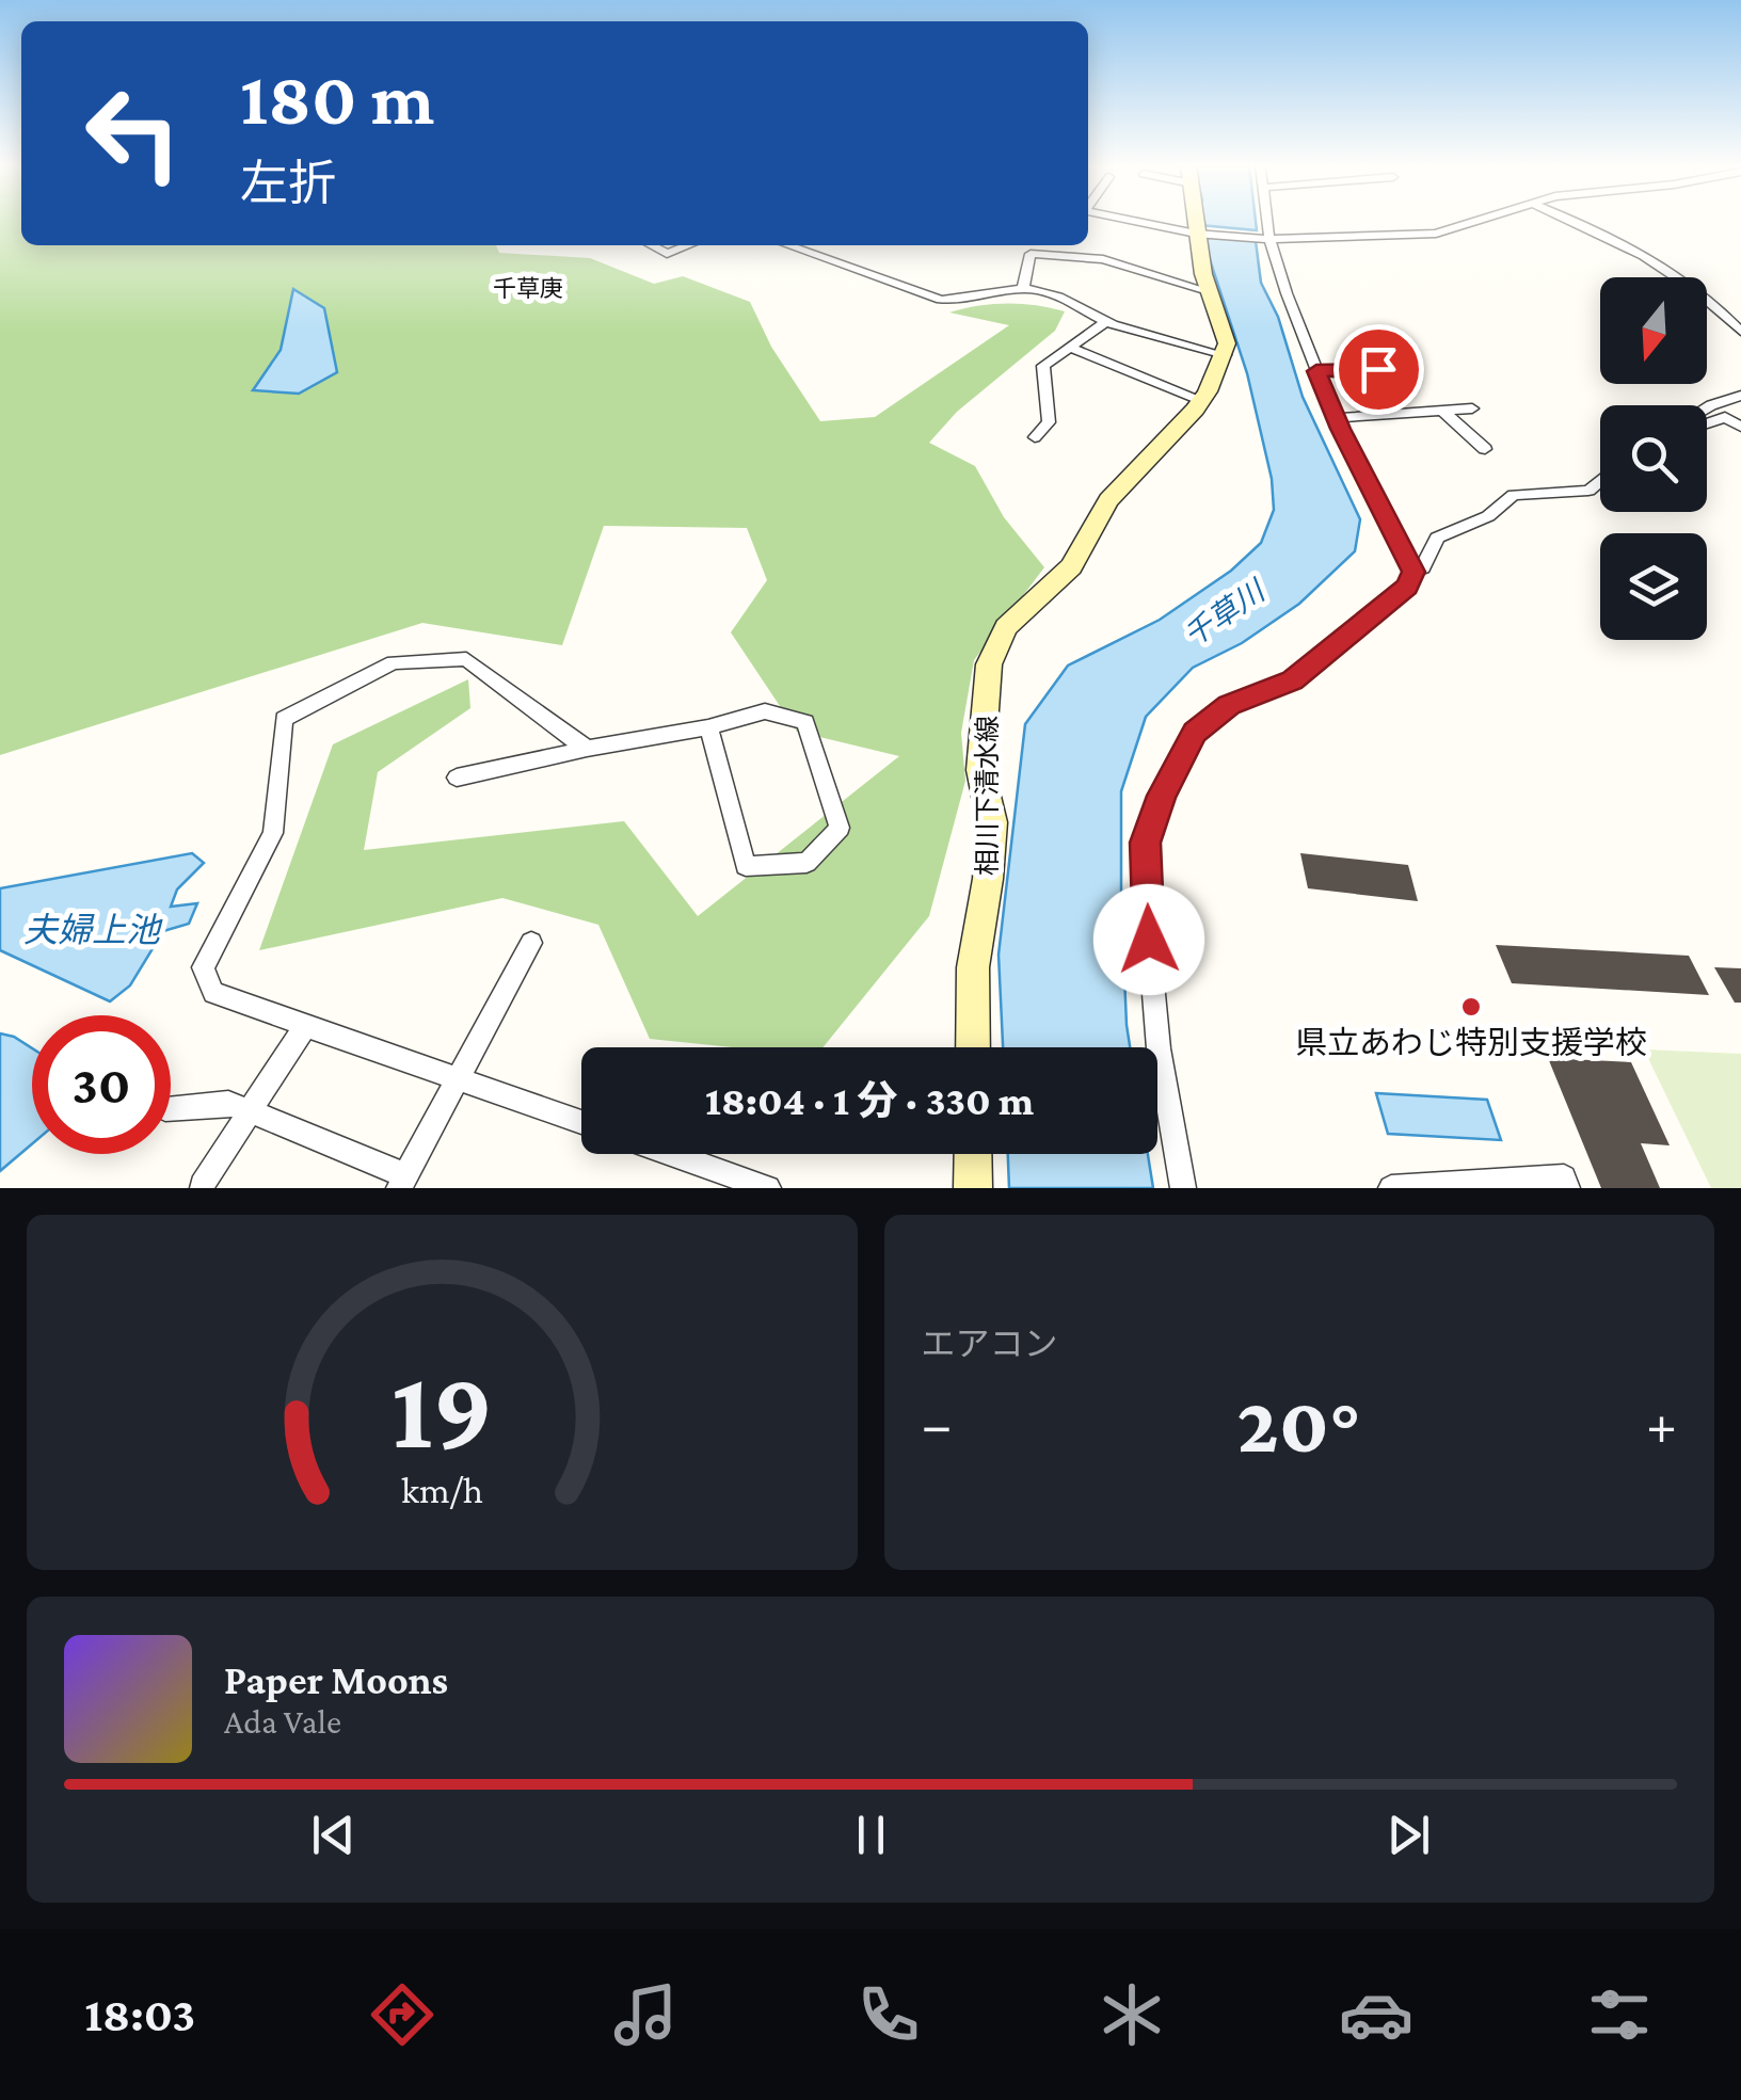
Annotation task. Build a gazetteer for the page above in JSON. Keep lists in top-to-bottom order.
{
  "streets": {
    "main road": ["相川下清水線"]
  },
  "districts": ["千草庚"],
  "water": ["千草川", "夫婦上池"],
  "places": ["県立あわじ特別支援学校"],
  "north": "bottom",
  "page": {
    "turn": ["180 m", "左折"],
    "limit": "30",
    "trip": "18:04 · 1 分 · 330 m",
    "tile": "エアコン",
    "heat": ["−", "20°", "+"],
    "song": ["Paper Moons", "Ada Vale"],
    "tabs": "18:03",
    "gauge": ["19", "km/h"]
  }
}
